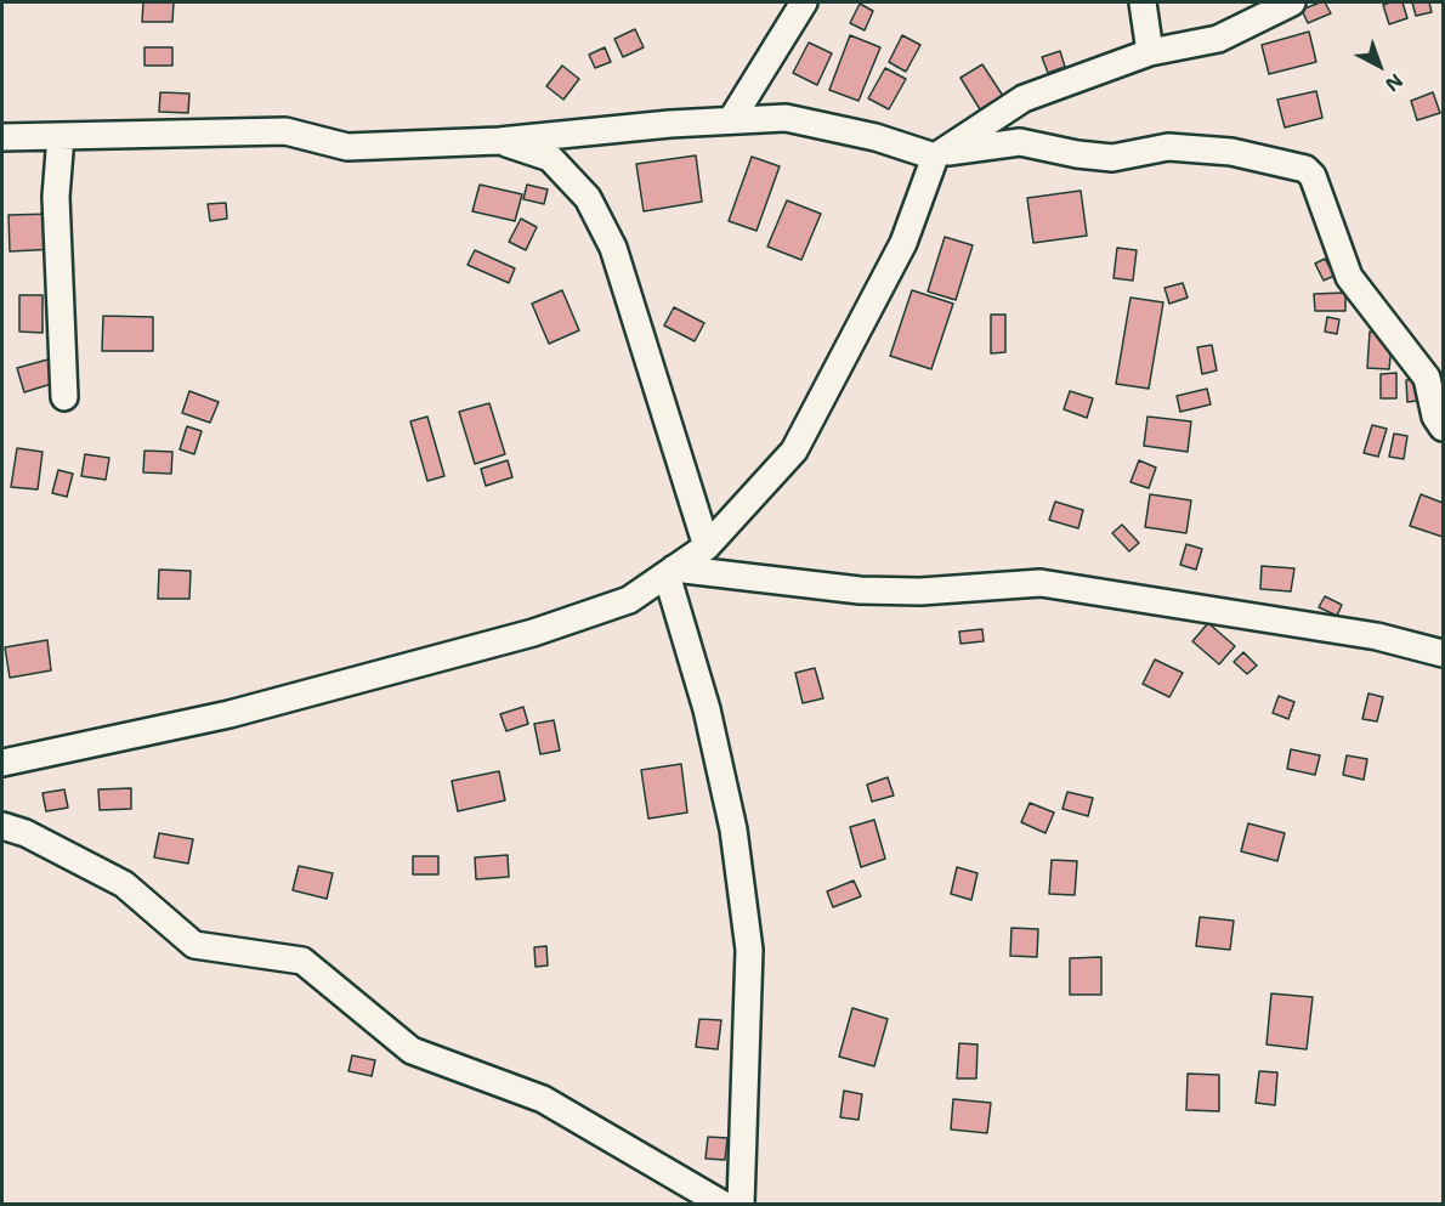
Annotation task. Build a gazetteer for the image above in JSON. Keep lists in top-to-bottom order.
{
  "north": "bottom right"
}
